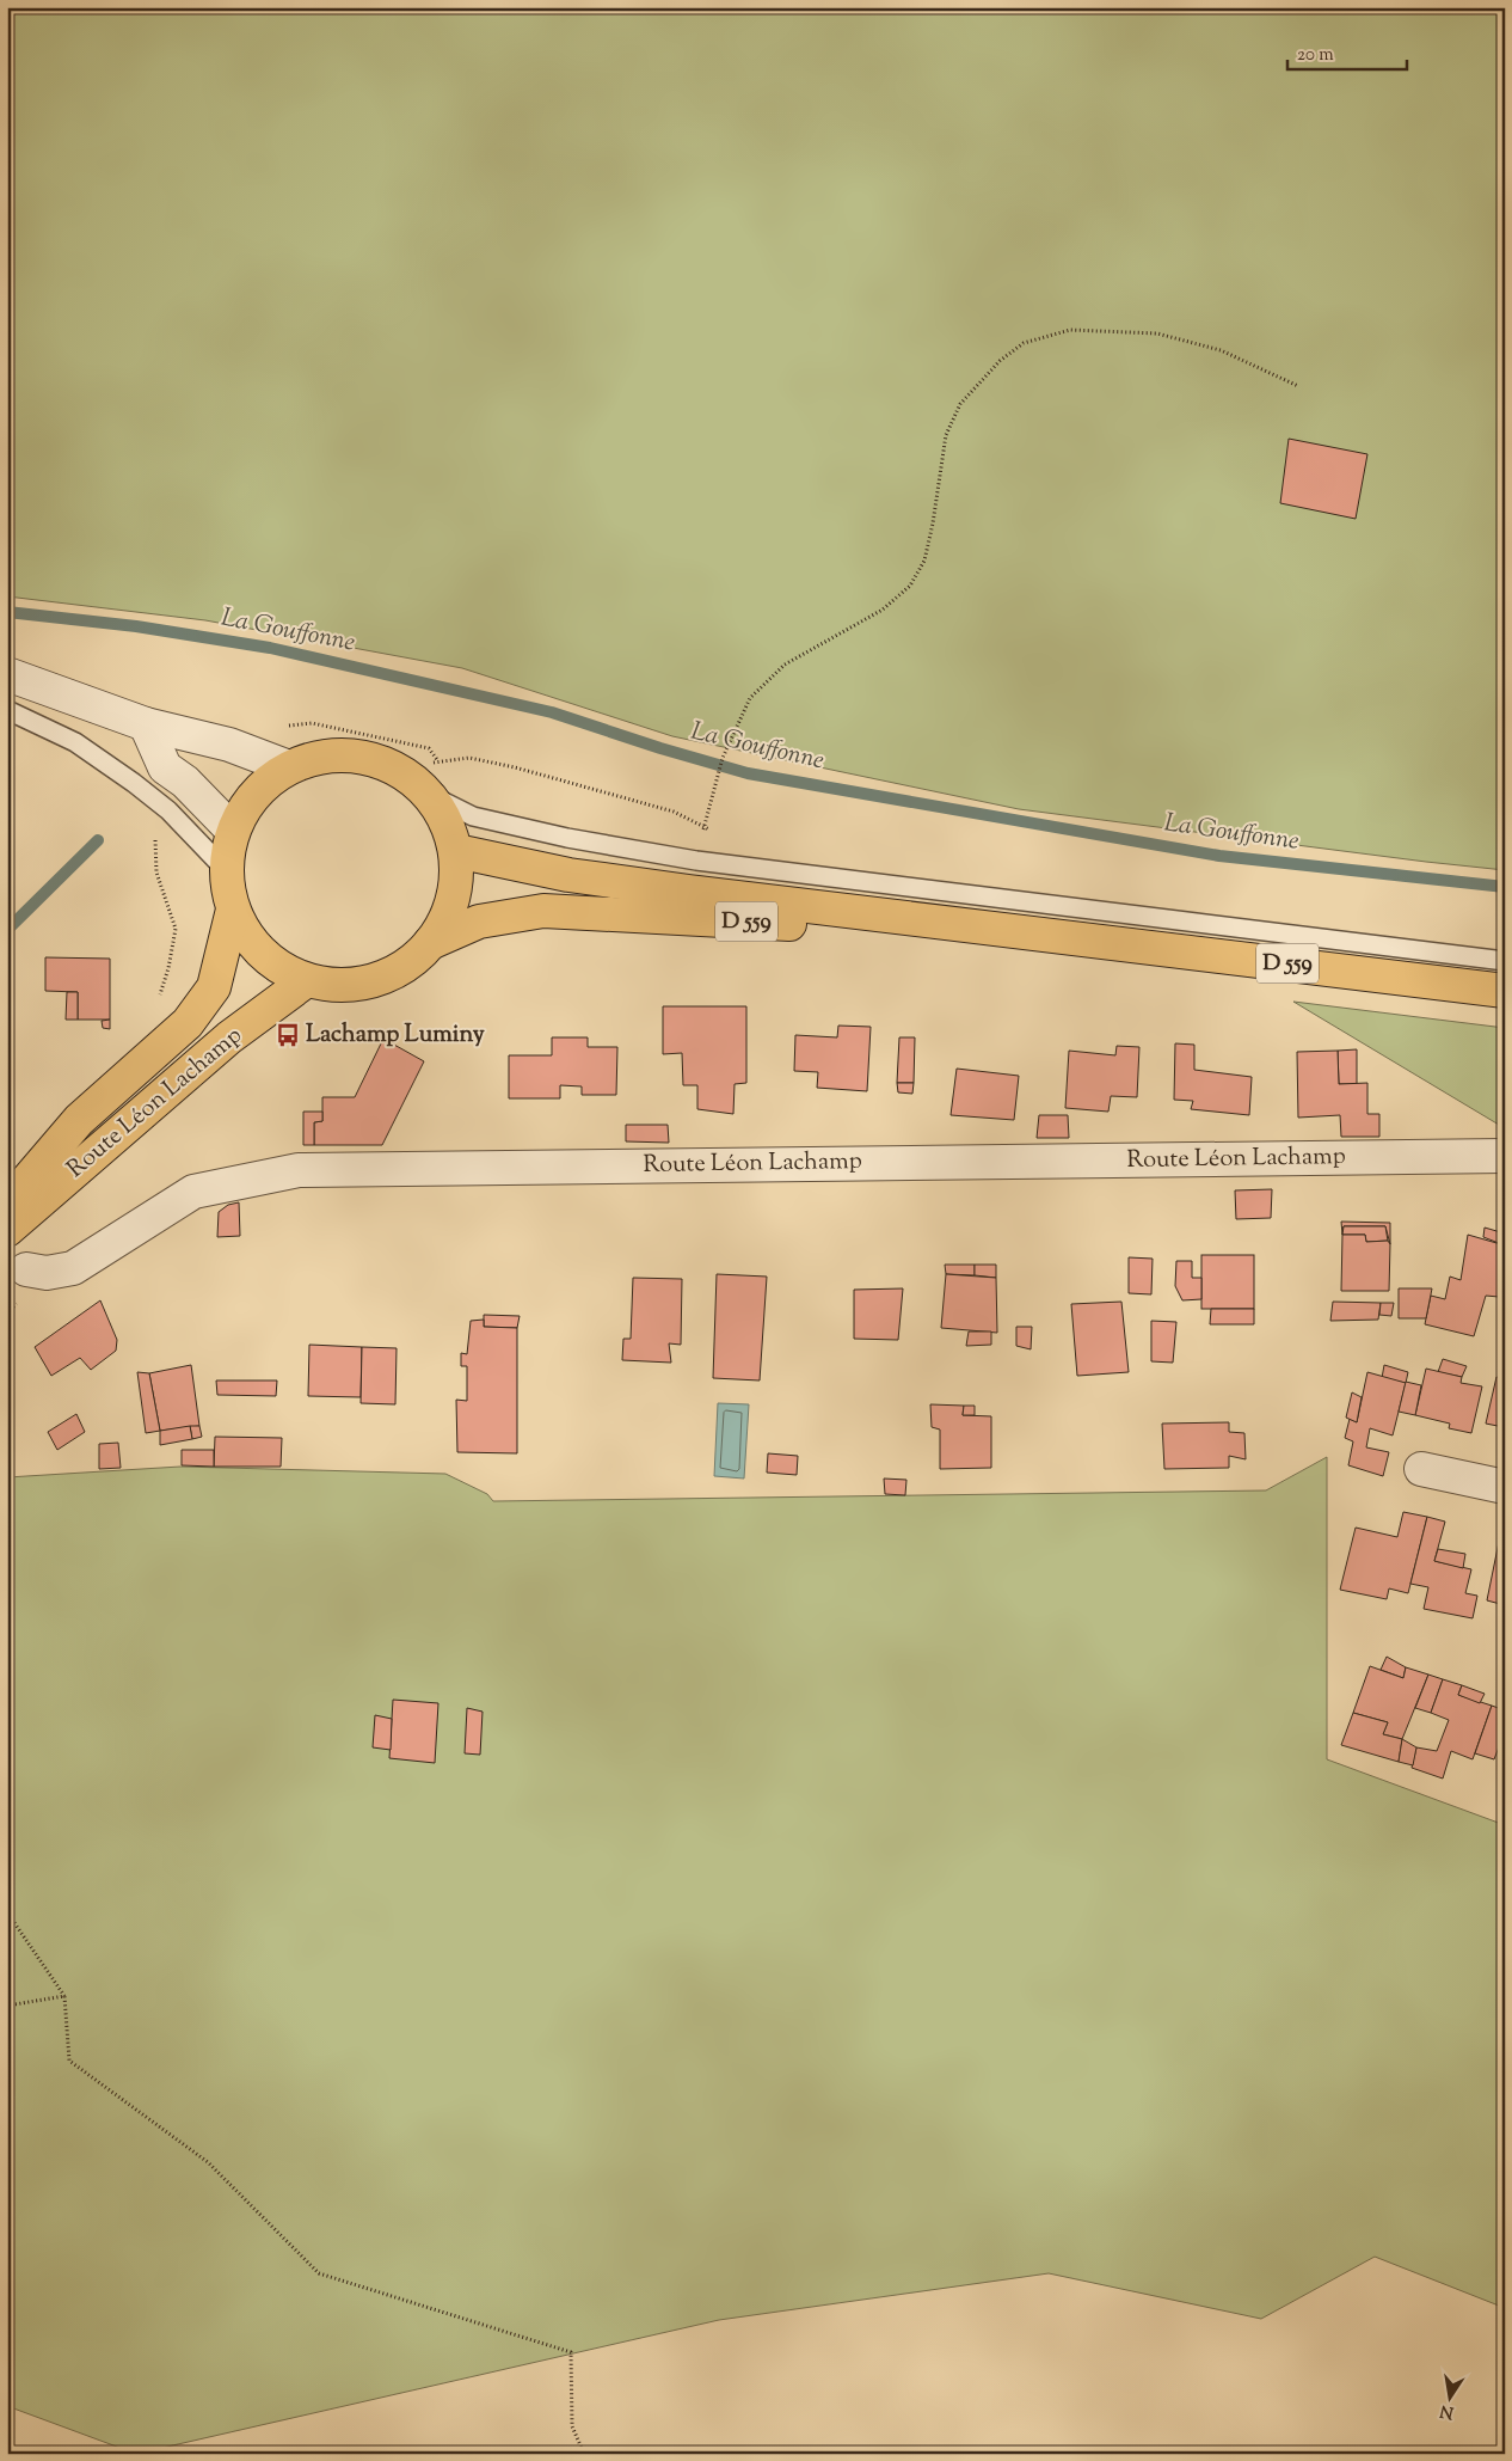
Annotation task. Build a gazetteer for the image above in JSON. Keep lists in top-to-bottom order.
{
  "streets": {
    "main road": ["D 559", "Route Léon Lachamp"]
  },
  "water": ["La Gouffonne"],
  "places": {
    "bus stop": ["Lachamp Luminy"]
  },
  "scale_bar": "20 m",
  "north": "bottom"
}
